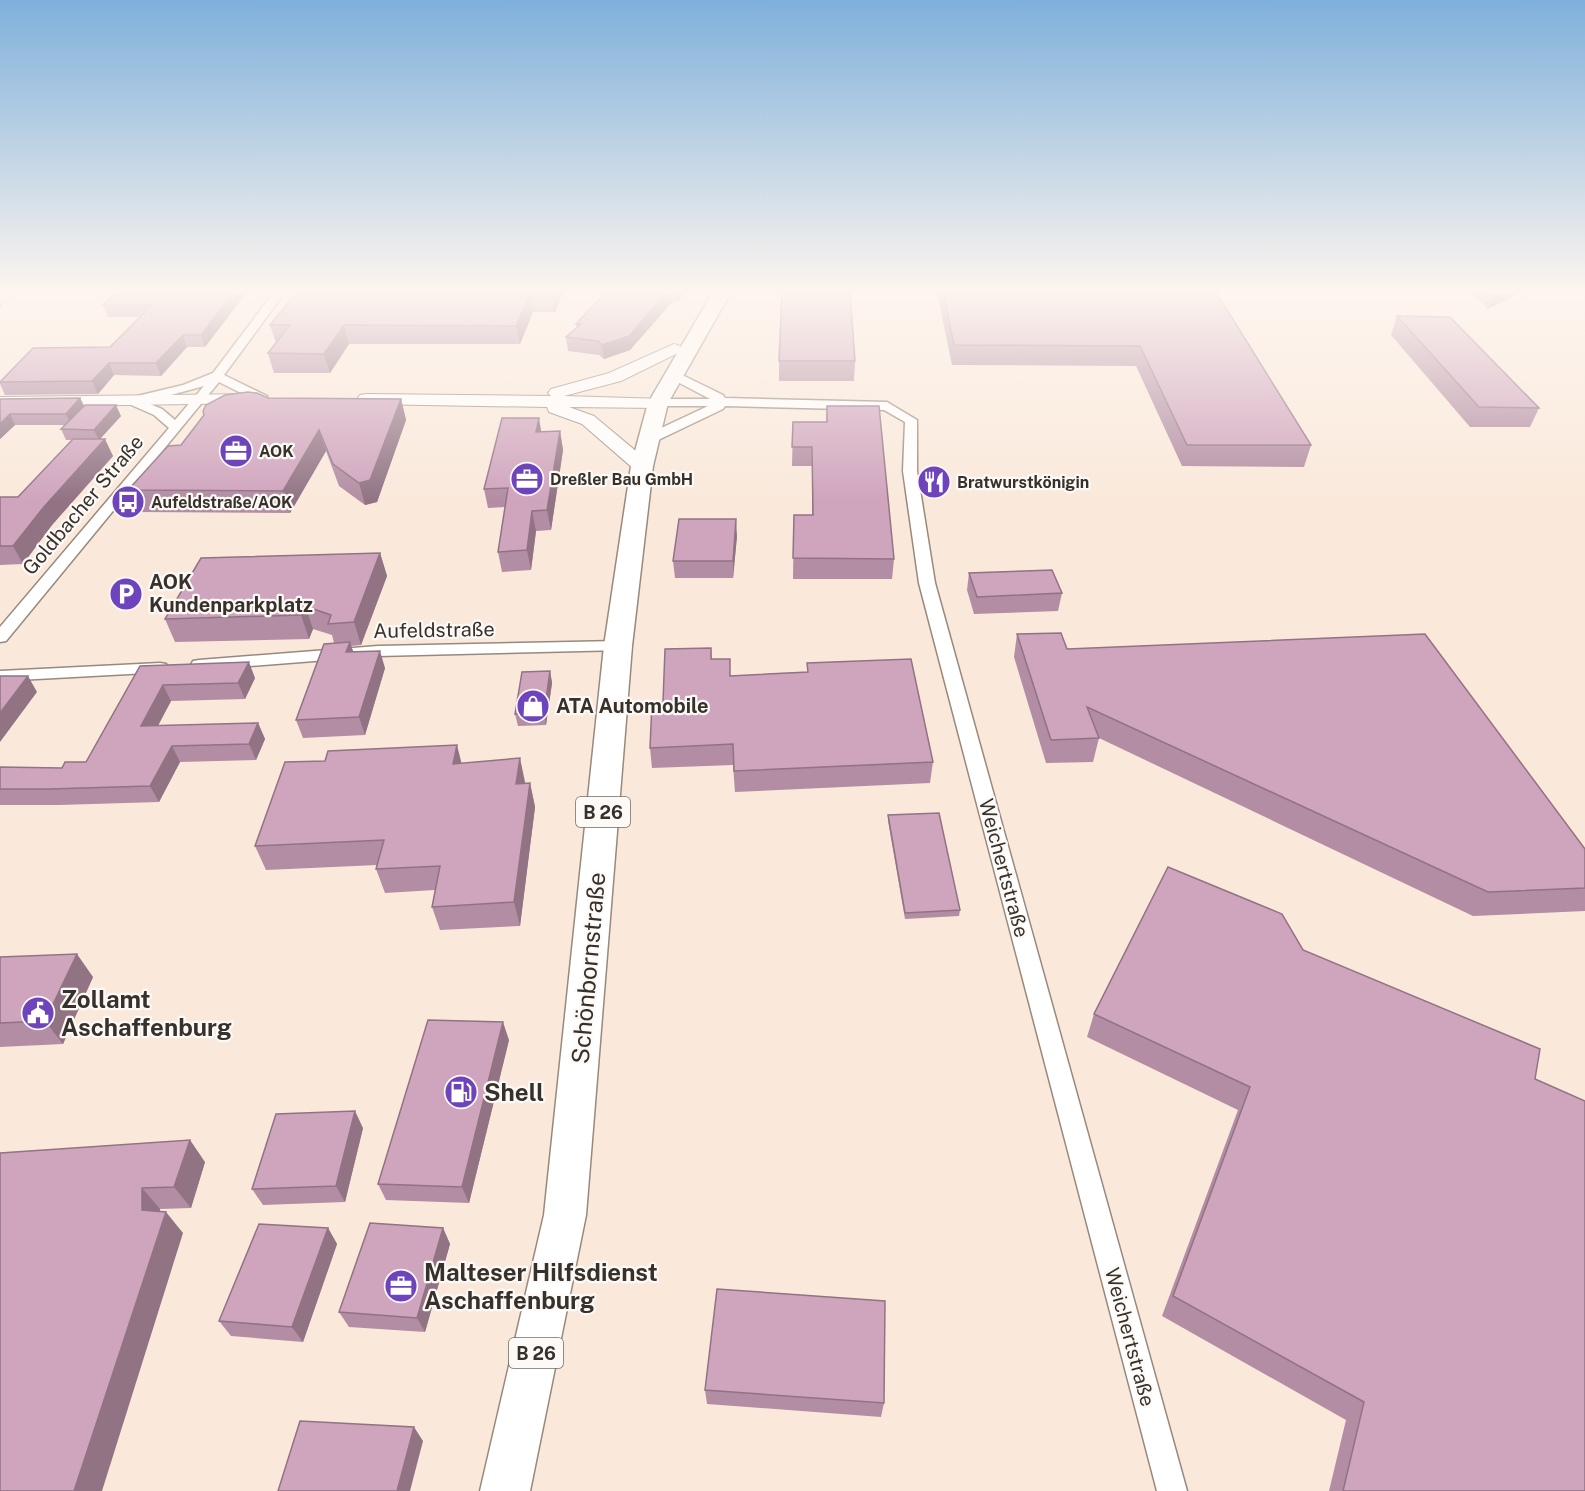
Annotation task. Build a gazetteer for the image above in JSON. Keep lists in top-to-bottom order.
{
  "streets": {
    "main road": [
      "Goldbacher Straße",
      "B 26",
      "Weichertstraße",
      "Schönbornstraße"
    ],
    "street": ["Aufeldstraße"]
  },
  "crossings": [
    ["Aufeldstraße", "Schönbornstraße"],
    ["Weichertstraße", "Schönbornstraße"]
  ],
  "places": {
    "office": ["AOK", "Dreßler Bau GmbH", "Malteser Hilfsdienst Aschaffenburg"],
    "restaurant": ["Bratwurstkönigin"],
    "bus stop": ["Aufeldstraße/AOK"],
    "parking": ["AOK Kundenparkplatz"],
    "shop": ["ATA Automobile"],
    "public building": ["Zollamt Aschaffenburg"],
    "fuel station": ["Shell"]
  }
}
